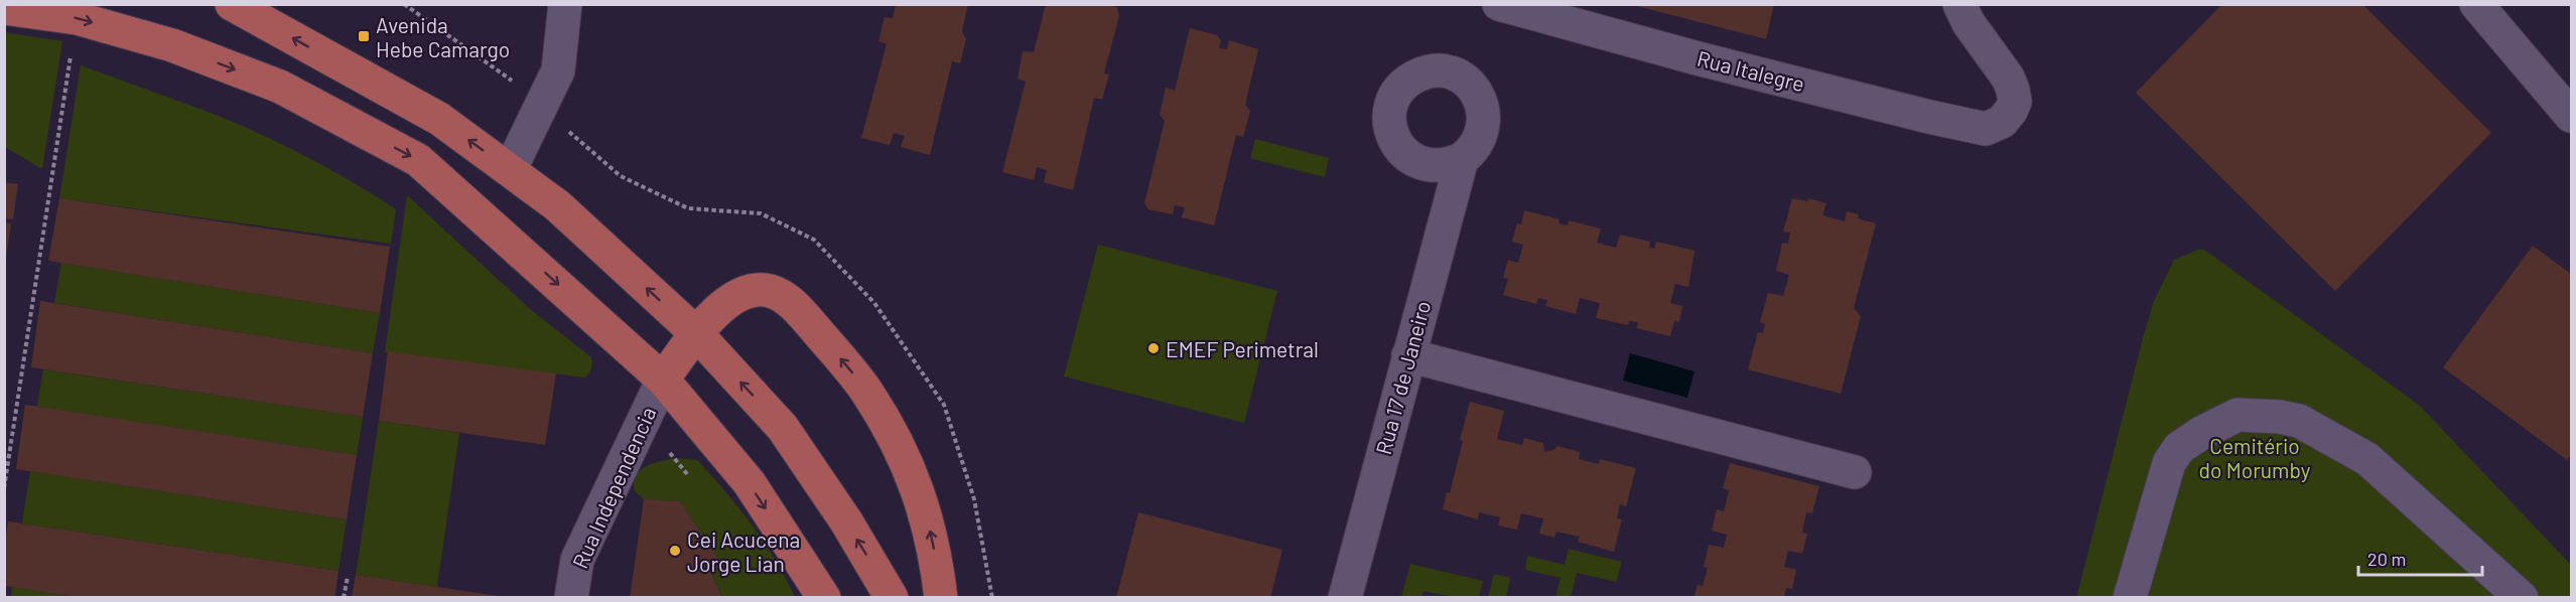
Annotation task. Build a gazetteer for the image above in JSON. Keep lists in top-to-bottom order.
{
  "streets": {
    "street": ["Rua Italegre", "Rua 17 de Janeiro", "Rua Independencia"]
  },
  "parks": ["Cemitério do Morumby"],
  "places": {
    "transit": ["Avenida Hebe Camargo"],
    "other": ["EMEF Perimetral", "Cei Acucena Jorge Lian"]
  },
  "scale_bar": "20 m"
}
